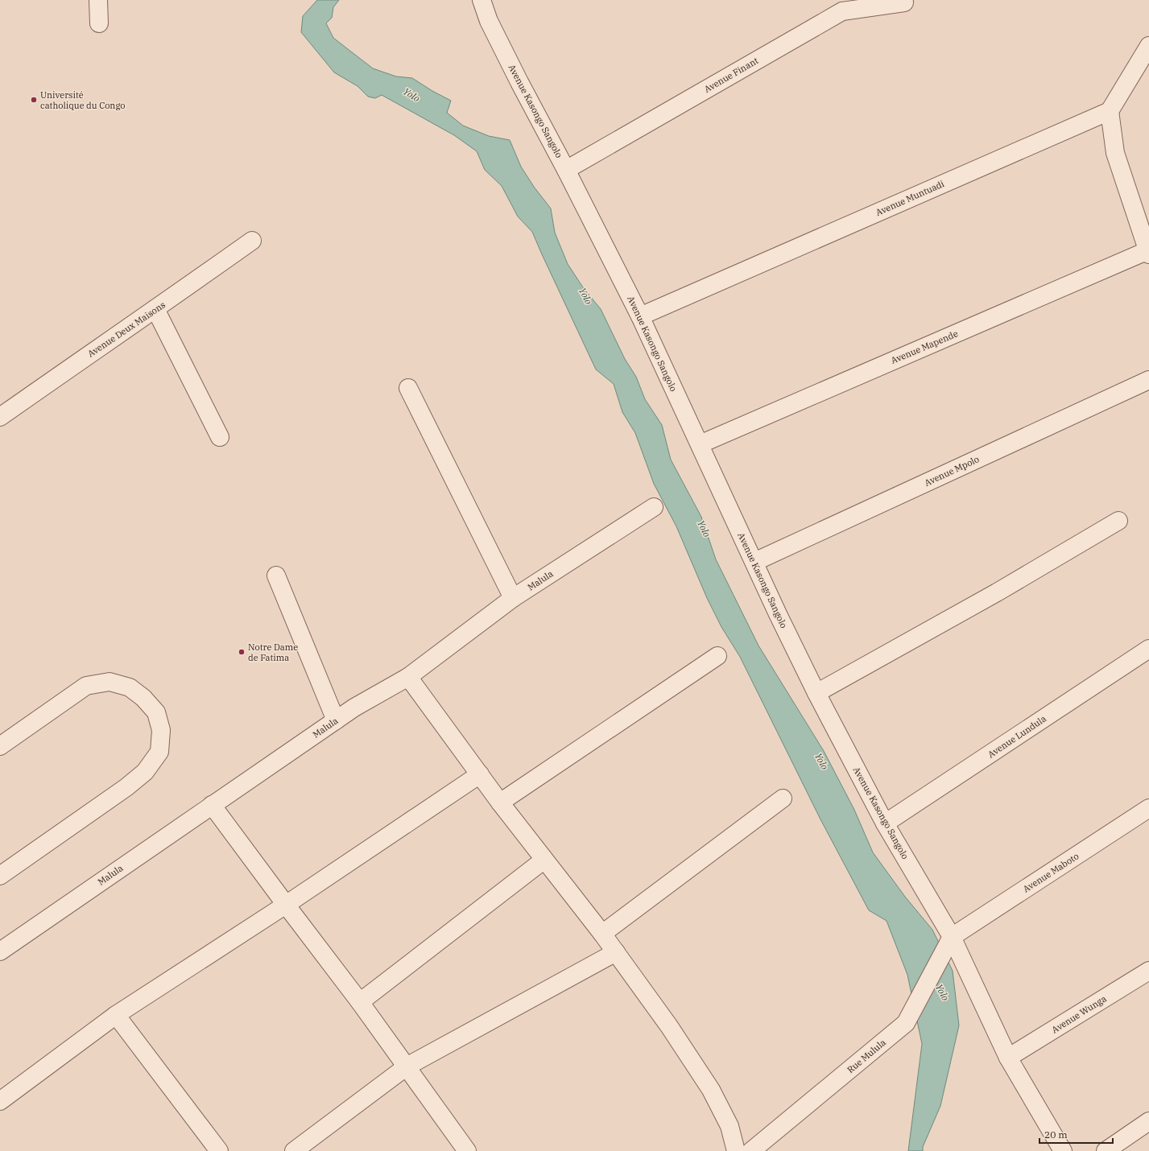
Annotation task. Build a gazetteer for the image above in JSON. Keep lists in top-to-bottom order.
{
  "streets": {
    "street": [
      "Avenue Finant",
      "Avenue Kasongo Sangolo",
      "Avenue Muntuadi",
      "Avenue Deux Maisons",
      "Avenue Mapende",
      "Avenue Mpolo",
      "Malula",
      "Avenue Lundula",
      "Avenue Maboto",
      "Avenue Wunga",
      "Rue Mulula"
    ]
  },
  "crossings": [
    ["Avenue Finant", "Avenue Kasongo Sangolo"],
    ["Avenue Kasongo Sangolo", "Avenue Muntuadi"],
    ["Avenue Kasongo Sangolo", "Avenue Mapende"],
    ["Avenue Kasongo Sangolo", "Avenue Mpolo"],
    ["Avenue Kasongo Sangolo", "Avenue Lundula"],
    ["Avenue Kasongo Sangolo", "Avenue Maboto"],
    ["Avenue Kasongo Sangolo", "Avenue Wunga"],
    ["Avenue Kasongo Sangolo", "Rue Mulula"],
    ["Avenue Maboto", "Rue Mulula"]
  ],
  "water": ["Yolo"],
  "places": ["Université catholique du Congo", "Notre Dame de Fatima"],
  "scale_bar": "20 m"
}
